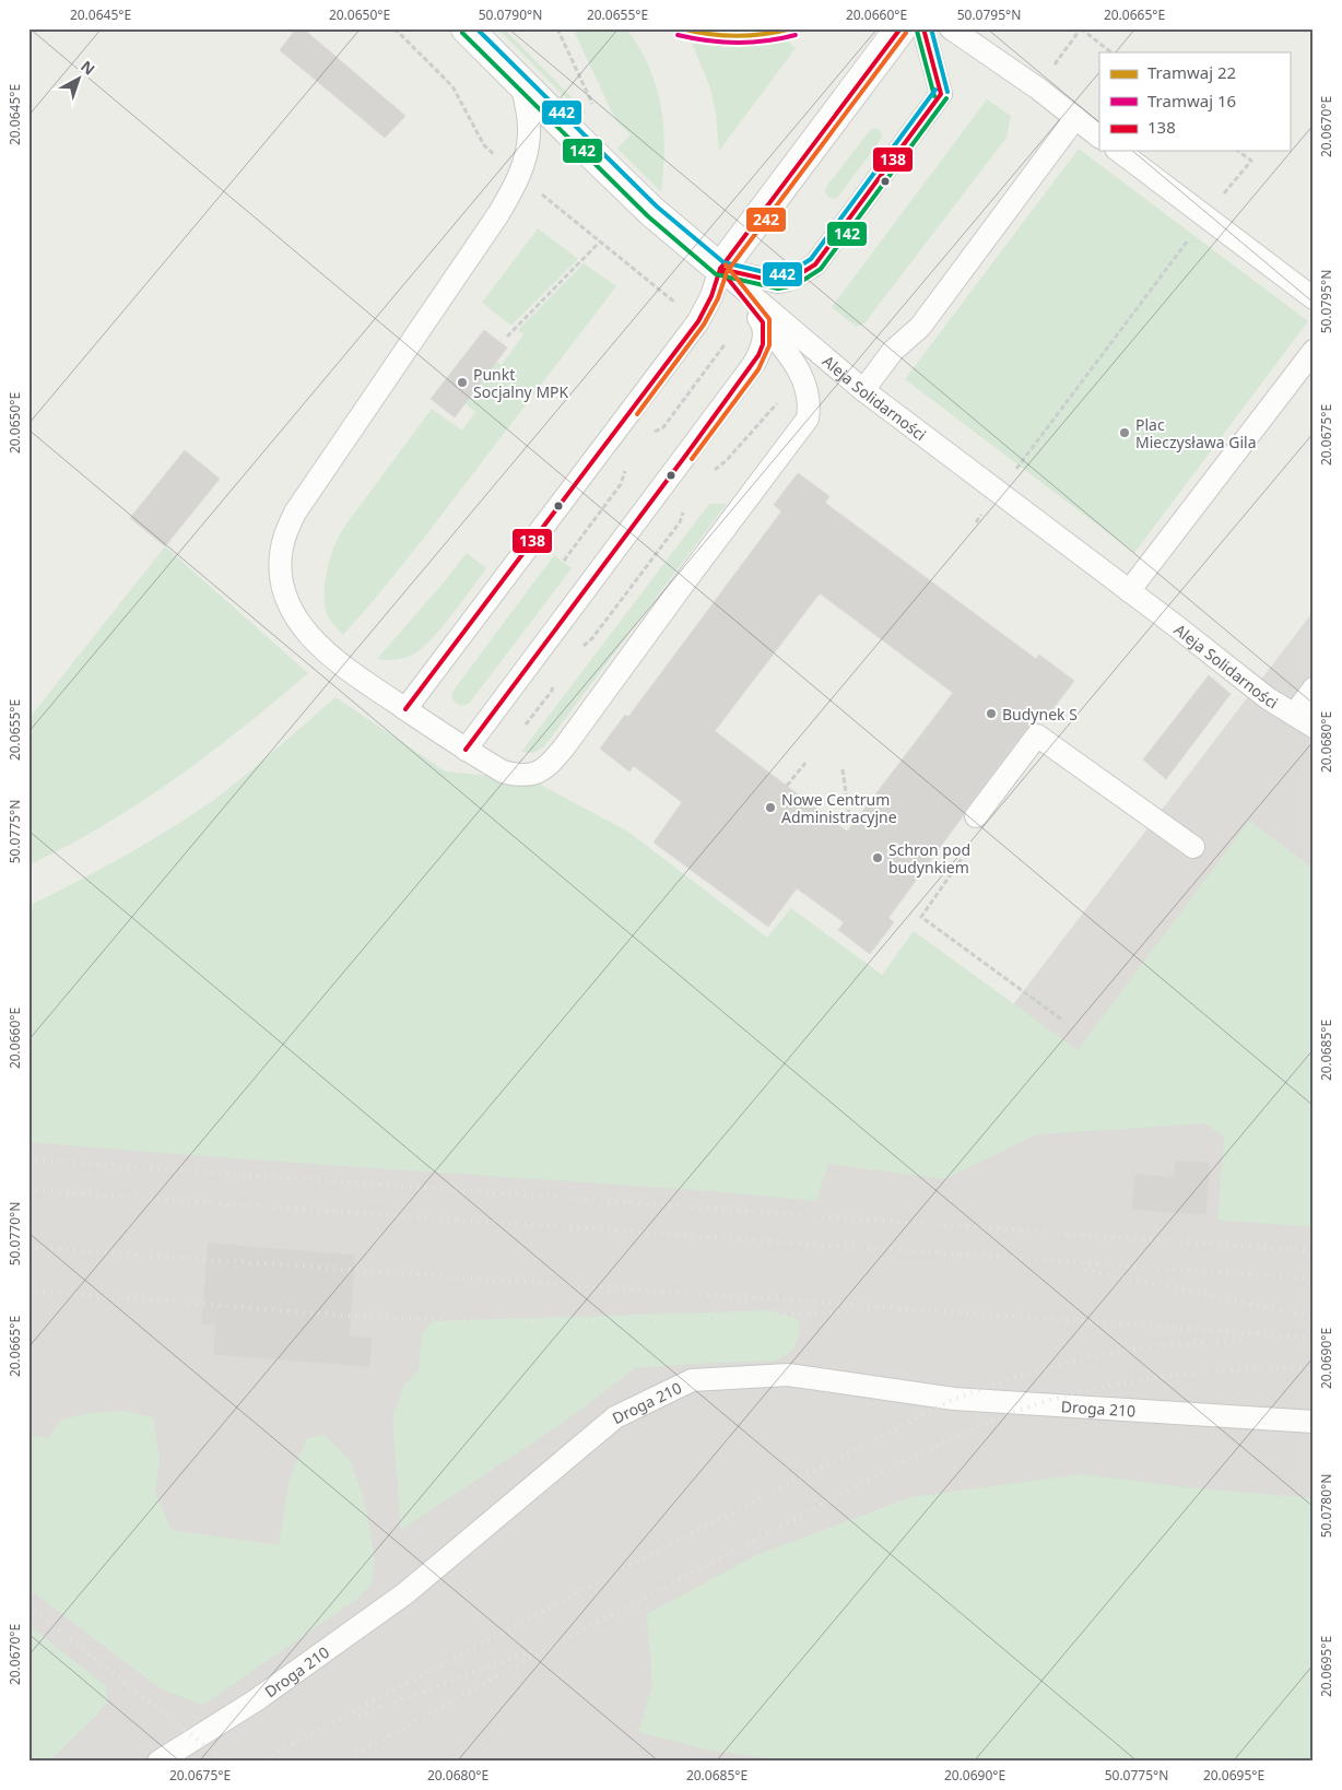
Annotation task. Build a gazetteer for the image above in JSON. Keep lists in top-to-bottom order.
{
  "streets": {
    "street": ["Aleja Solidarności"],
    "lane": ["Droga 210"]
  },
  "places": [
    "Punkt Socjalny MPK",
    "Plac Mieczysława Gila",
    "Budynek S",
    "Nowe Centrum Administracyjne",
    "Schron pod budynkiem"
  ],
  "lines": [
    "tram line 22",
    "transit line 138",
    "transit line 442",
    "transit line 142",
    "transit line 242",
    "tram line 16"
  ],
  "legend": ["Tramwaj 22", "Tramwaj 16", "138"],
  "north": "top right",
  "coordinates": [
    "20.0645°E",
    "20.0650°E",
    "50.0790°N",
    "20.0655°E",
    "20.0660°E",
    "50.0795°N",
    "20.0665°E",
    "20.0670°E",
    "20.0675°E",
    "20.0680°E",
    "50.0775°N",
    "20.0685°E",
    "50.0770°N",
    "20.0690°E",
    "50.0780°N",
    "20.0695°E"
  ]
}
